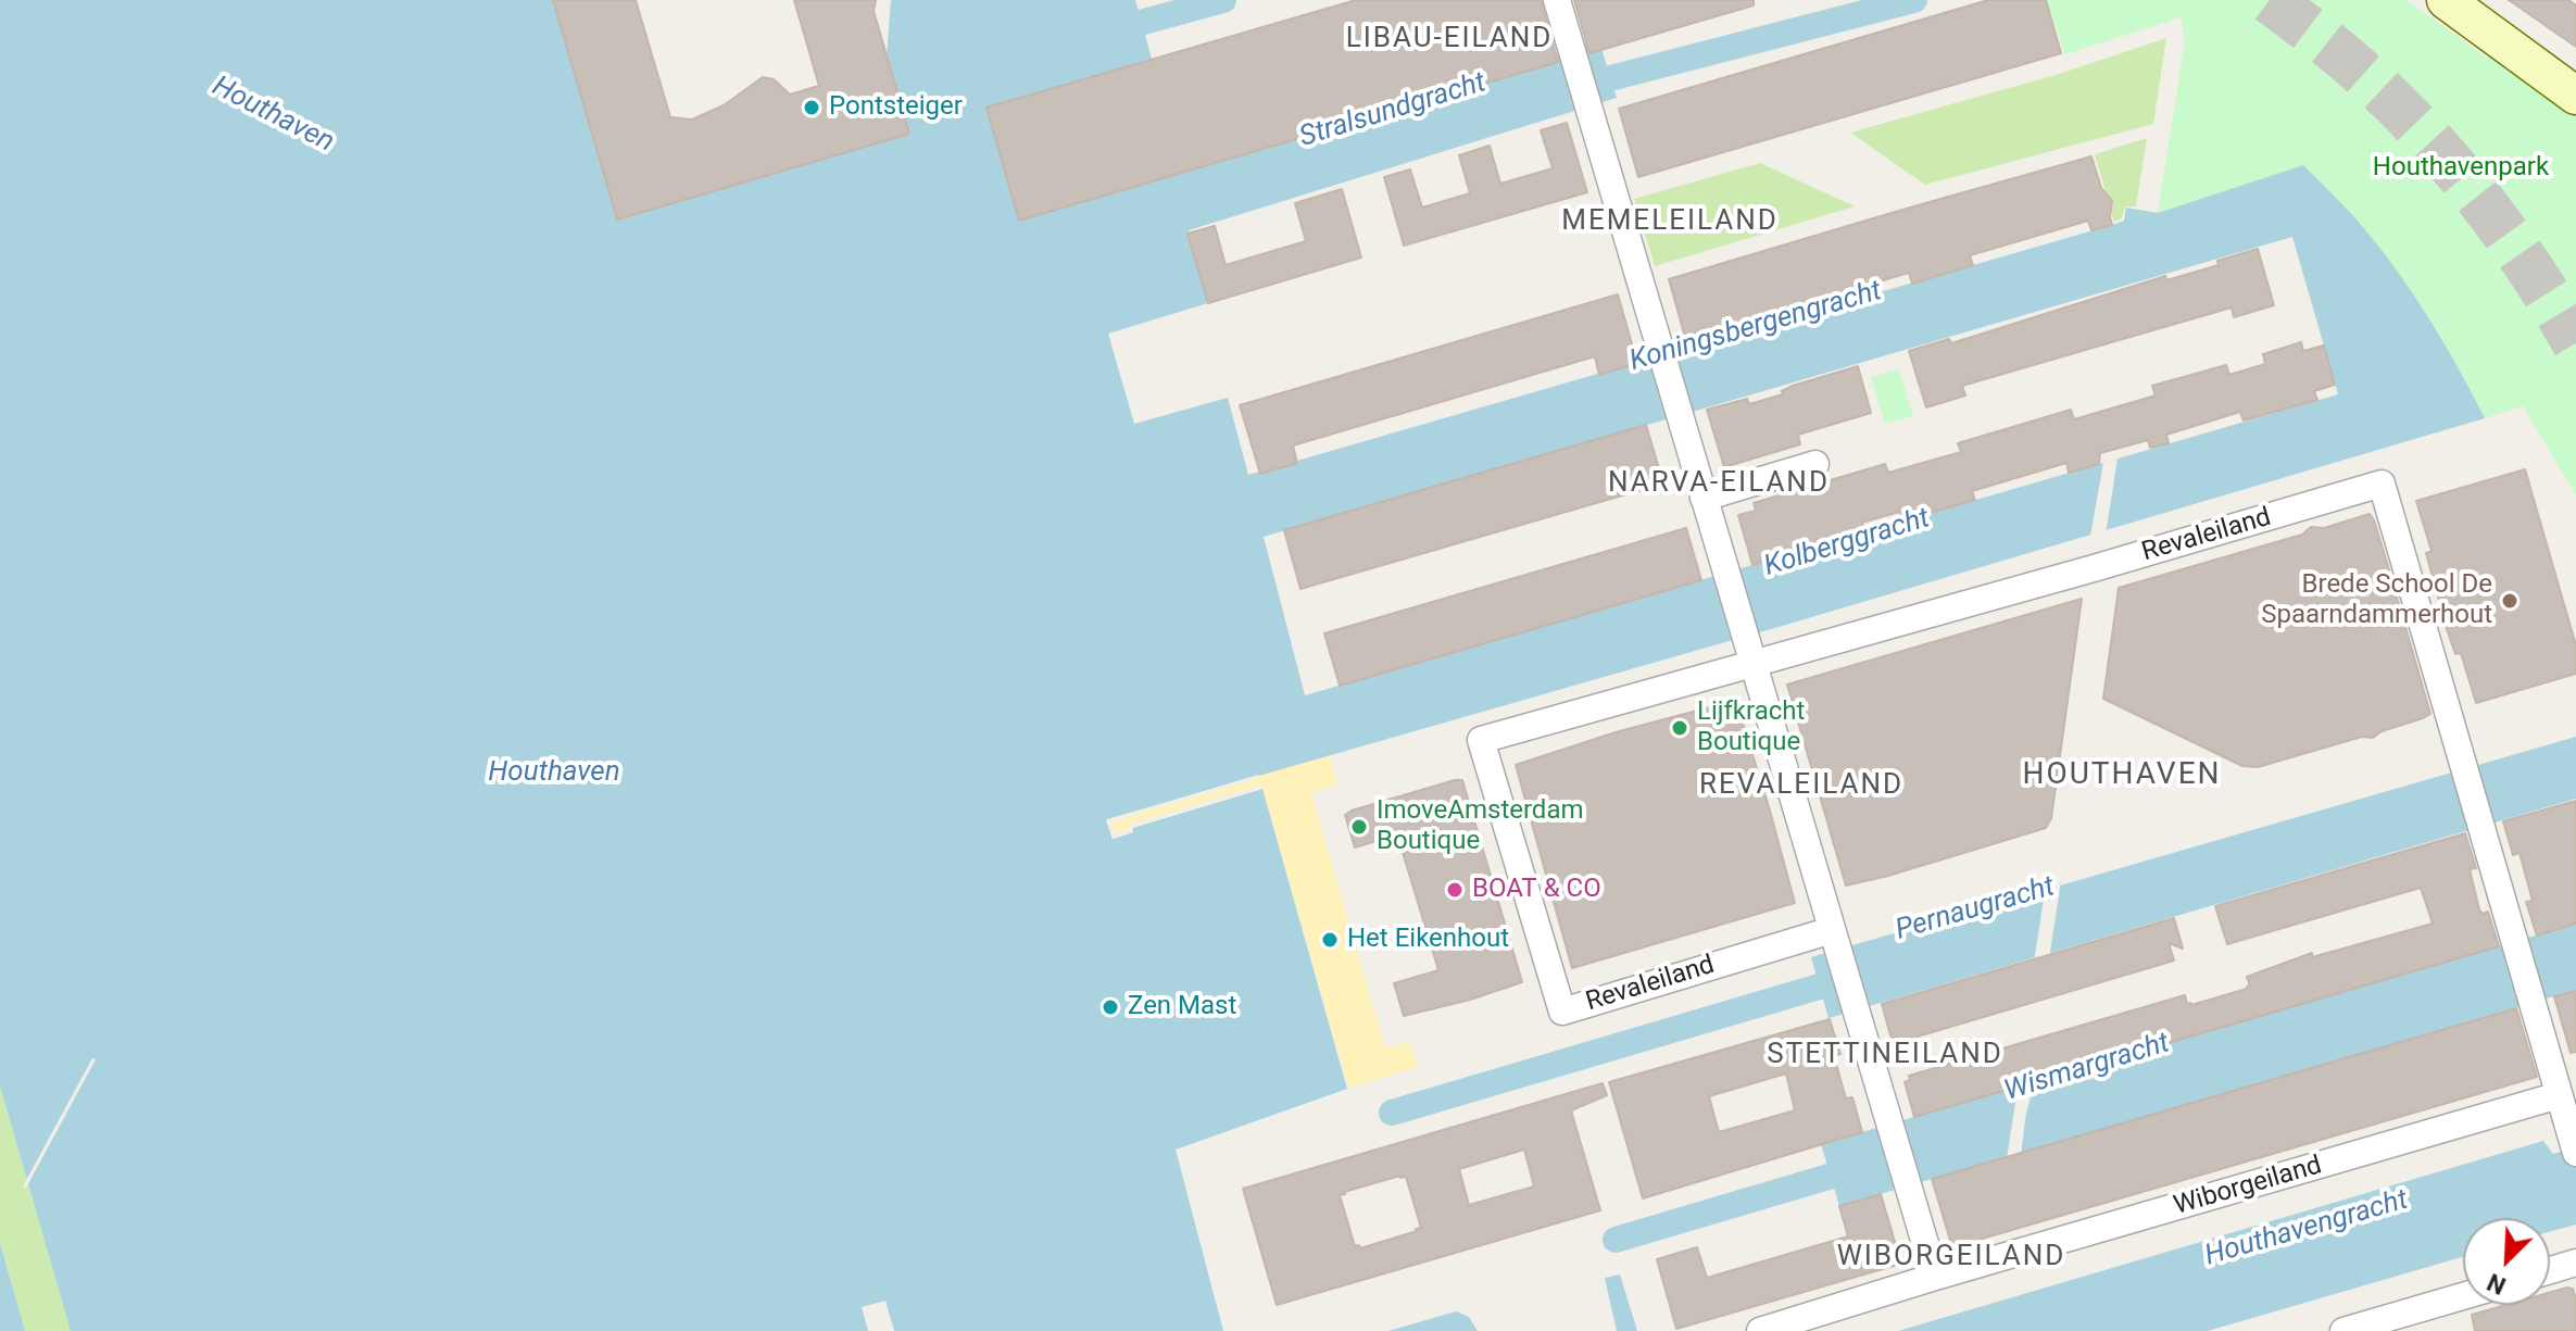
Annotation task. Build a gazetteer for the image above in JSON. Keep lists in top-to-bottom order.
{
  "streets": {
    "street": ["Revaleiland", "Wiborgeiland"]
  },
  "crossings": [
    ["Revaleiland", "Wiborgeiland"]
  ],
  "districts": [
    "LIBAU-EILAND",
    "MEMELEILAND",
    "NARVA-EILAND",
    "HOUTHAVEN",
    "REVALEILAND",
    "STETTINEILAND",
    "WIBORGEILAND"
  ],
  "water": [
    "Stralsundgracht",
    "Houthaven",
    "Koningsbergengracht",
    "Kolberggracht",
    "Pernaugracht",
    "Wismargracht",
    "Houthavengracht"
  ],
  "parks": ["Houthavenpark"],
  "places": [
    "Pontsteiger",
    "Brede School De Spaarndammerhout",
    "Lijfkracht Boutique",
    "ImoveAmsterdam Boutique",
    "BOAT & CO",
    "Het Eikenhout",
    "Zen Mast"
  ],
  "north": "bottom left"
}
